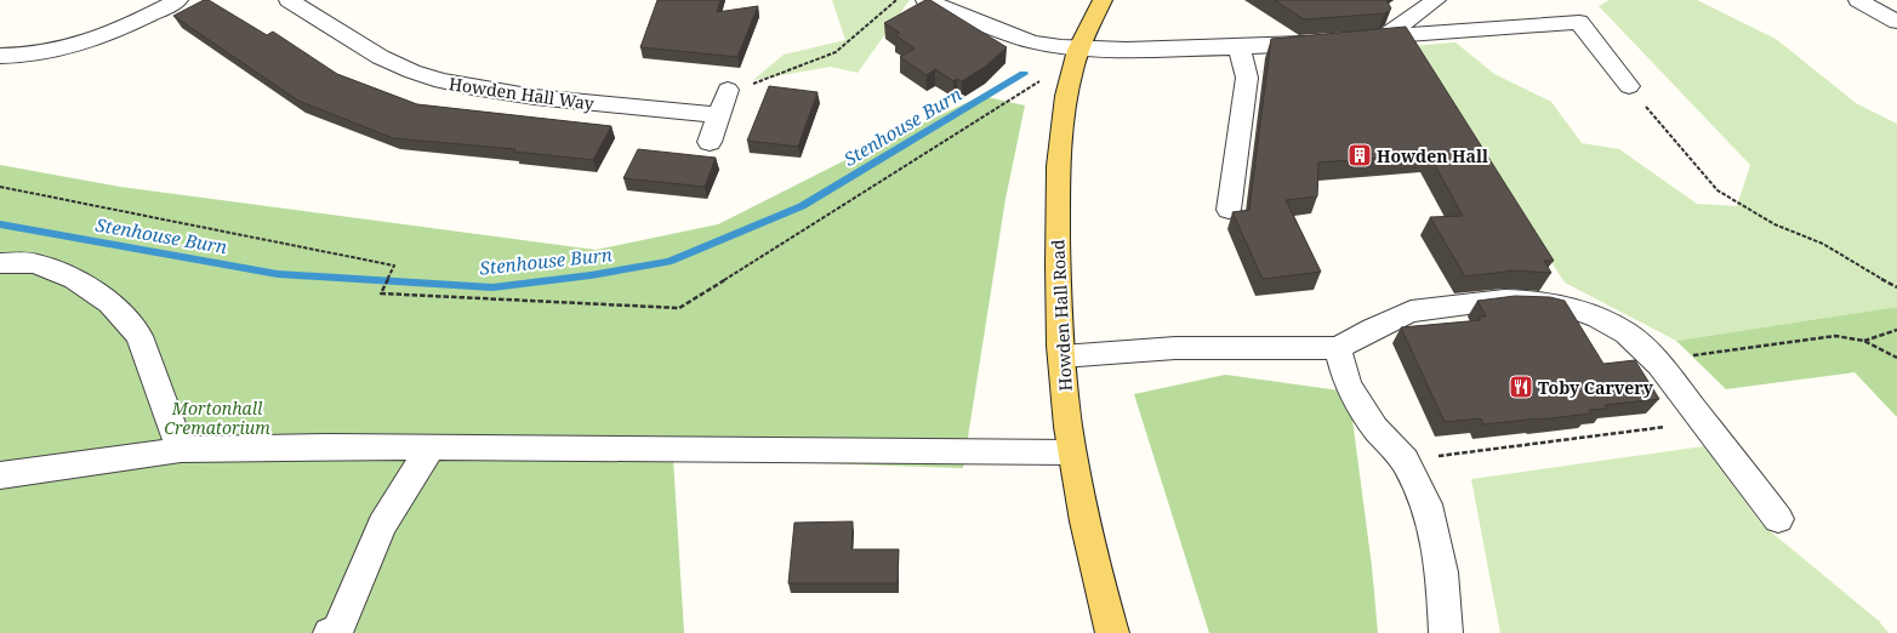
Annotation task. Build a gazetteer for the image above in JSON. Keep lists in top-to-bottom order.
{
  "streets": {
    "main road": ["Howden Hall Road"],
    "street": ["Howden Hall Way"]
  },
  "water": ["Stenhouse Burn"],
  "parks": ["Mortonhall Crematorium"],
  "places": {
    "building": ["Howden Hall"],
    "restaurant": ["Toby Carvery"]
  }
}
